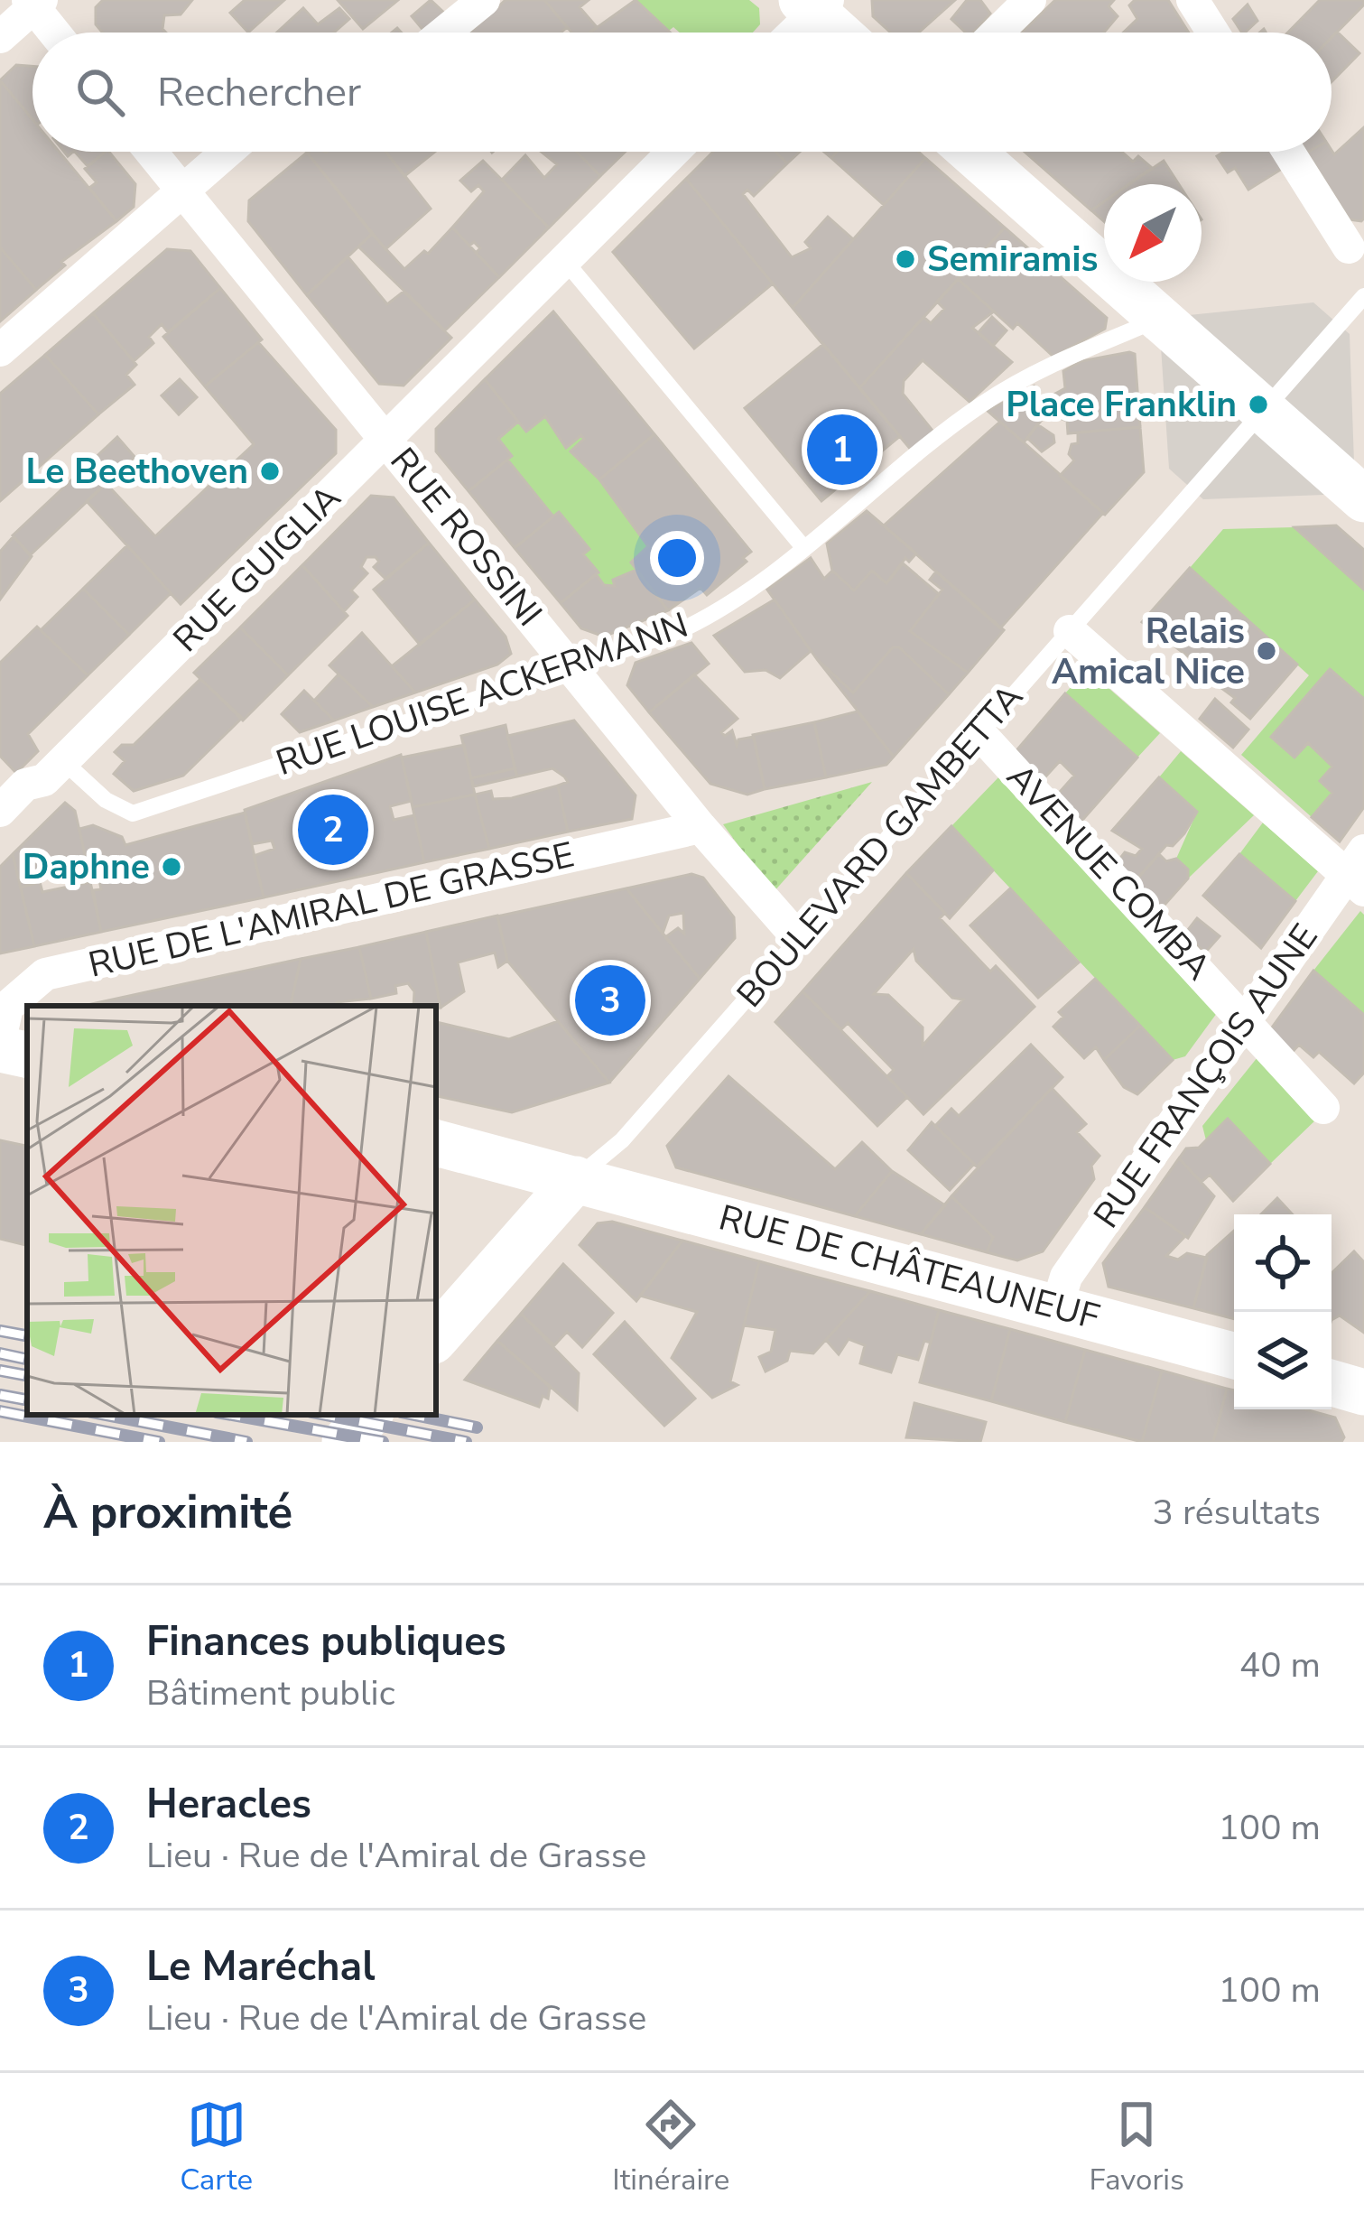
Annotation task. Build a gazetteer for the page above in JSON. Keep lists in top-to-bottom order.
{
  "streets": {
    "street": [
      "RUE ROSSINI",
      "RUE GUIGLIA",
      "BOULEVARD GAMBETTA",
      "AVENUE COMBA",
      "RUE DE L'AMIRAL DE GRASSE",
      "RUE FRANÇOIS AUNE",
      "RUE DE CHÂTEAUNEUF"
    ],
    "lane": ["RUE LOUISE ACKERMANN"]
  },
  "crossings": [
    ["RUE ROSSINI", "RUE GUIGLIA"],
    ["RUE ROSSINI", "RUE LOUISE ACKERMANN"],
    ["RUE ROSSINI", "BOULEVARD GAMBETTA"],
    ["RUE ROSSINI", "RUE DE L'AMIRAL DE GRASSE"],
    ["RUE GUIGLIA", "RUE LOUISE ACKERMANN"],
    ["BOULEVARD GAMBETTA", "AVENUE COMBA"],
    ["BOULEVARD GAMBETTA", "RUE DE CHÂTEAUNEUF"],
    ["AVENUE COMBA", "RUE FRANÇOIS AUNE"],
    ["RUE FRANÇOIS AUNE", "RUE DE CHÂTEAUNEUF"]
  ],
  "places": [
    "Semiramis",
    "Place Franklin",
    "Le Beethoven",
    "Relais Amical Nice",
    "Daphne"
  ],
  "north": "bottom left",
  "page": {
    "search": "Rechercher",
    "pins": ["1", "2", "3"],
    "heading": ["À proximité", "3 résultats"],
    "list": [
      {
        "mark": "1",
        "name": "Finances publiques",
        "note": "Bâtiment public",
        "value": "40 m"
      },
      {
        "mark": "2",
        "name": "Heracles",
        "note": "Lieu · Rue de l'Amiral de Grasse",
        "value": "100 m"
      },
      {
        "mark": "3",
        "name": "Le Maréchal",
        "note": "Lieu · Rue de l'Amiral de Grasse",
        "value": "100 m"
      }
    ],
    "nav": ["Carte", "Itinéraire", "Favoris"]
  }
}
